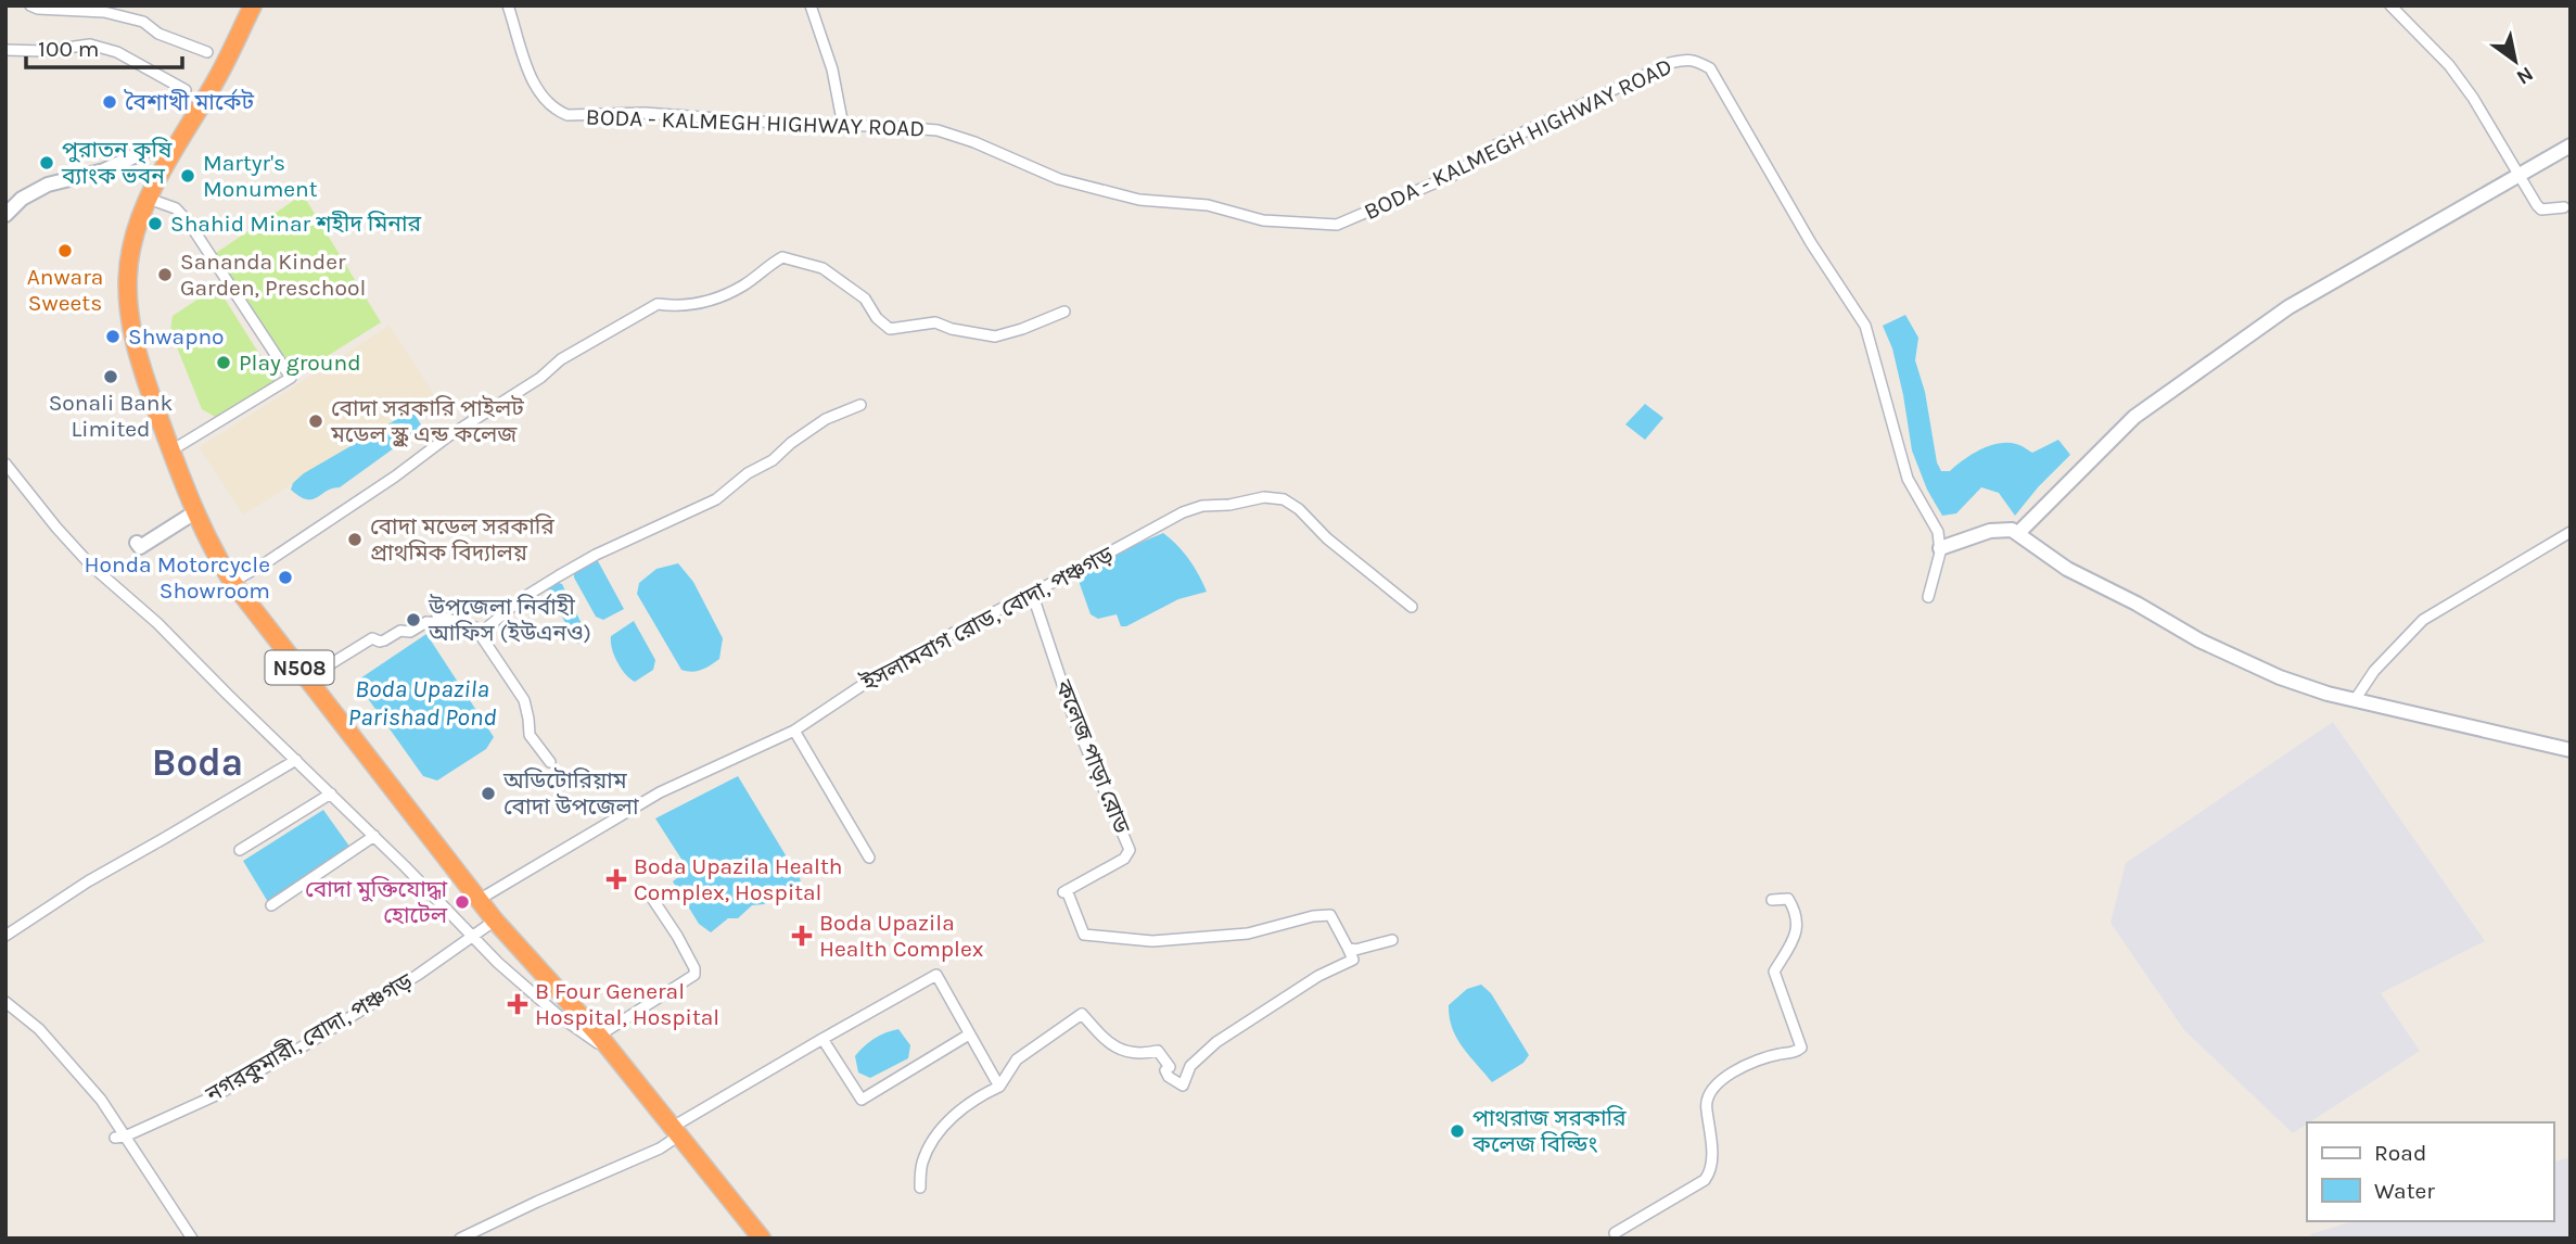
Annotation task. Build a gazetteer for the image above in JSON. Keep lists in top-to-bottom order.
{
  "streets": {
    "highway": ["N508"],
    "street": [
      "BODA - KALMEGH HIGHWAY ROAD",
      "ইসলামবাগ রোড, বোদা, পঞ্চগড়",
      "কলেজ পাড়া রোড",
      "নগরকুমারী, বোদা, পঞ্চগড়"
    ]
  },
  "crossings": [
    ["ইসলামবাগ রোড, বোদা, পঞ্চগড়", "N508"],
    ["ইসলামবাগ রোড, বোদা, পঞ্চগড়", "কলেজ পাড়া রোড"],
    ["N508", "নগরকুমারী, বোদা, পঞ্চগড়"]
  ],
  "districts": ["Boda"],
  "water": ["Boda Upazila Parishad Pond"],
  "places": {
    "other": [
      "বৈশাখী মার্কেট",
      "পুরাতন কৃষি ব্যাংক ভবন",
      "Martyr's Monument",
      "Shahid Minar শহীদ মিনার",
      "Anwara Sweets",
      "Sananda Kinder Garden, Preschool",
      "Shwapno",
      "Play ground",
      "Sonali Bank Limited",
      "বোদা সরকারি পাইলট মডেল স্কুল এন্ড কলেজ",
      "বোদা মডেল সরকারি প্রাথমিক বিদ্যালয়",
      "Honda Motorcycle Showroom",
      "উপজেলা নির্বাহী আফিস (ইউএনও)",
      "অডিটোরিয়াম বোদা উপজেলা",
      "বোদা মুক্তিযোদ্ধা হোটেল",
      "পাথরাজ সরকারি কলেজ বিল্ডিং"
    ],
    "health": ["Boda Upazila Health Complex, Hospital", "Boda Upazila Health Complex", "B Four General Hospital, Hospital"]
  },
  "legend": ["Road", "Water"],
  "scale_bar": "100 m",
  "north": "bottom right"
}
